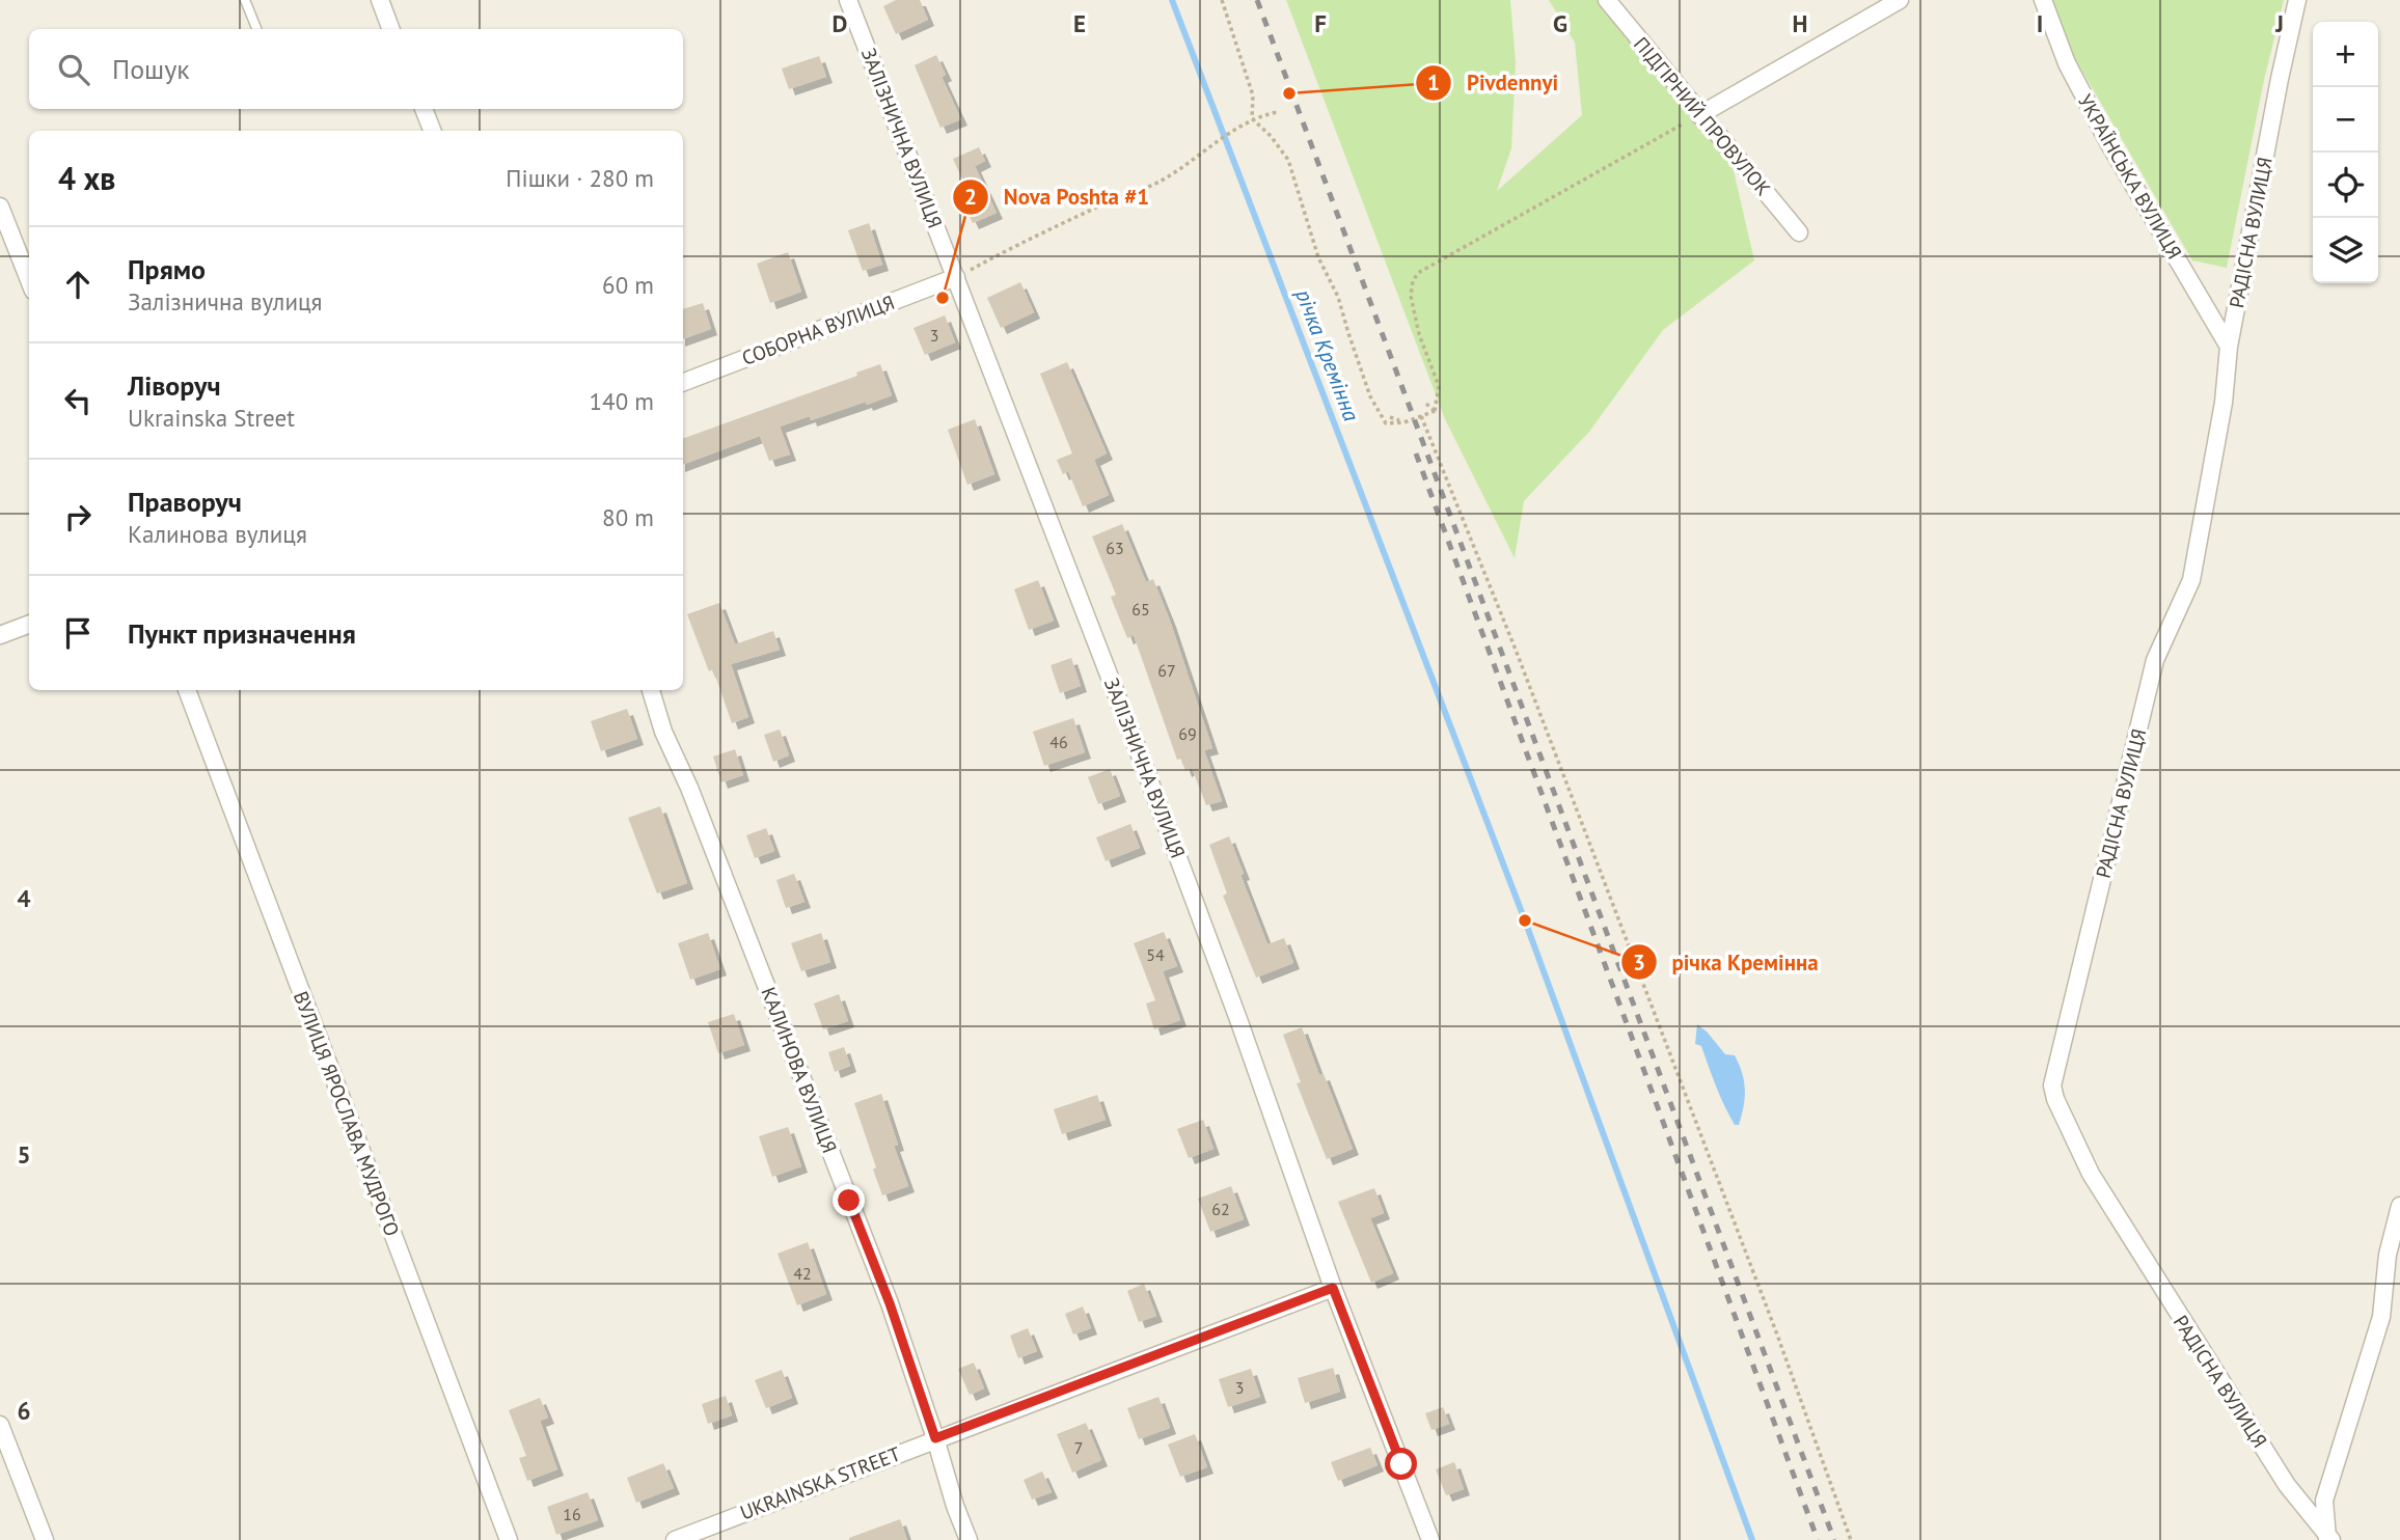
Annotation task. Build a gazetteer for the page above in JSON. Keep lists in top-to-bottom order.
{
  "streets": {
    "street": [
      "ПІДГІРНИЙ ПРОВУЛОК",
      "ЗАЛІЗНИЧНА ВУЛИЦЯ",
      "УКРАЇНСЬКА ВУЛИЦЯ",
      "РАДІСНА ВУЛИЦЯ",
      "СОБОРНА ВУЛИЦЯ",
      "КАЛИНОВА ВУЛИЦЯ",
      "ВУЛИЦЯ ЯРОСЛАВА МУДРОГО",
      "UKRAINSKA STREET"
    ]
  },
  "crossings": [
    ["ЗАЛІЗНИЧНА ВУЛИЦЯ", "СОБОРНА ВУЛИЦЯ"],
    ["ЗАЛІЗНИЧНА ВУЛИЦЯ", "UKRAINSKA STREET"],
    ["УКРАЇНСЬКА ВУЛИЦЯ", "РАДІСНА ВУЛИЦЯ"],
    ["КАЛИНОВА ВУЛИЦЯ", "UKRAINSKA STREET"]
  ],
  "water": ["річка Кремінна"],
  "places": ["Pivdennyi", "Nova Poshta #1", "річка Кремінна"],
  "house_numbers": [
    "3",
    "63",
    "65",
    "67",
    "69",
    "46",
    "54",
    "62",
    "42",
    "3",
    "7",
    "16"
  ],
  "page": {
    "map_buttons": ["+", "−"],
    "search": "Пошук",
    "heading": ["4 хв", "Пішки · 280 m"],
    "list": [
      ["Прямо", "Залізнична вулиця", "60 m"],
      ["Ліворуч", "Ukrainska Street", "140 m"],
      ["Праворуч", "Калинова вулиця", "80 m"],
      "Пункт призначення"
    ]
  },
  "grid": {
    "columns": [
      "D",
      "E",
      "F",
      "G",
      "H",
      "I",
      "J"
    ],
    "rows": ["4", "5", "6"]
  }
}
